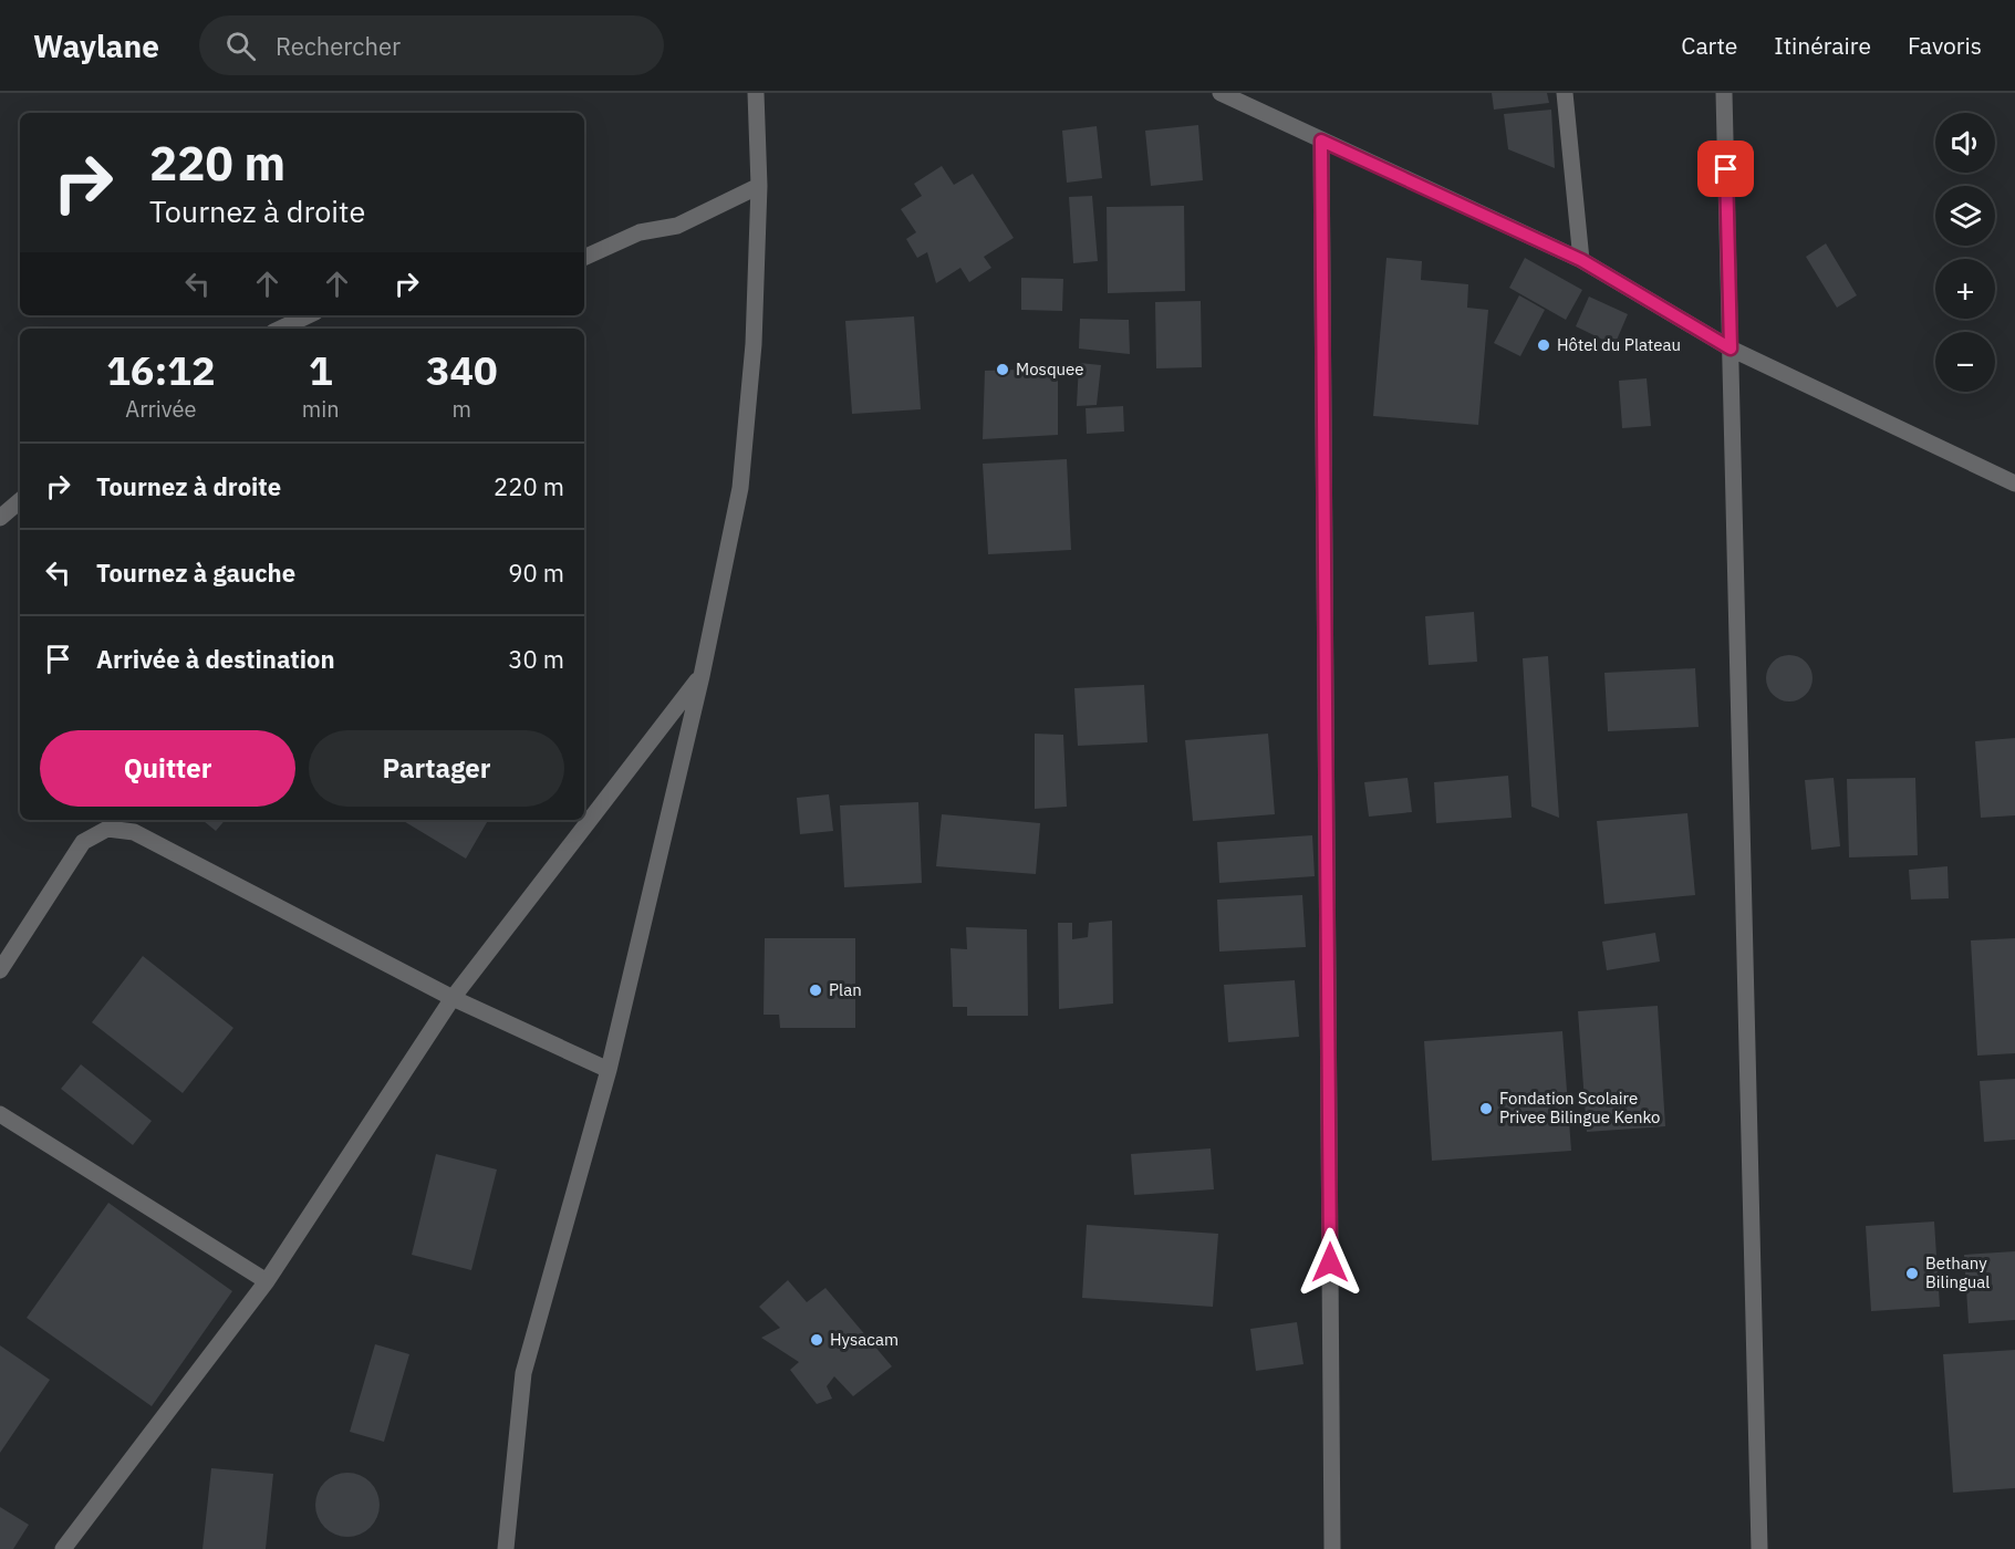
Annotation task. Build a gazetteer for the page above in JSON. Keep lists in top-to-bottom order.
{
  "places": [
    "Hôtel du Plateau",
    "Mosquee",
    "Plan",
    "Fondation Scolaire Privee Bilingue Kenko",
    "Bethany Bilingual",
    "Hysacam"
  ],
  "page": {
    "header": "Waylane",
    "search": "Rechercher",
    "nav": ["Carte", "Itinéraire", "Favoris"],
    "map_buttons": ["+", "−"],
    "turn": ["220 m", "Tournez à droite"],
    "eta": [
      "16:12",
      "Arrivée",
      "1",
      "min",
      "340",
      "m"
    ],
    "list": [
      {
        "name": "Tournez à droite",
        "value": "220 m"
      },
      {
        "name": "Tournez à gauche",
        "value": "90 m"
      },
      {
        "name": "Arrivée à destination",
        "value": "30 m"
      }
    ],
    "buttons": ["Quitter", "Partager"]
  }
}
